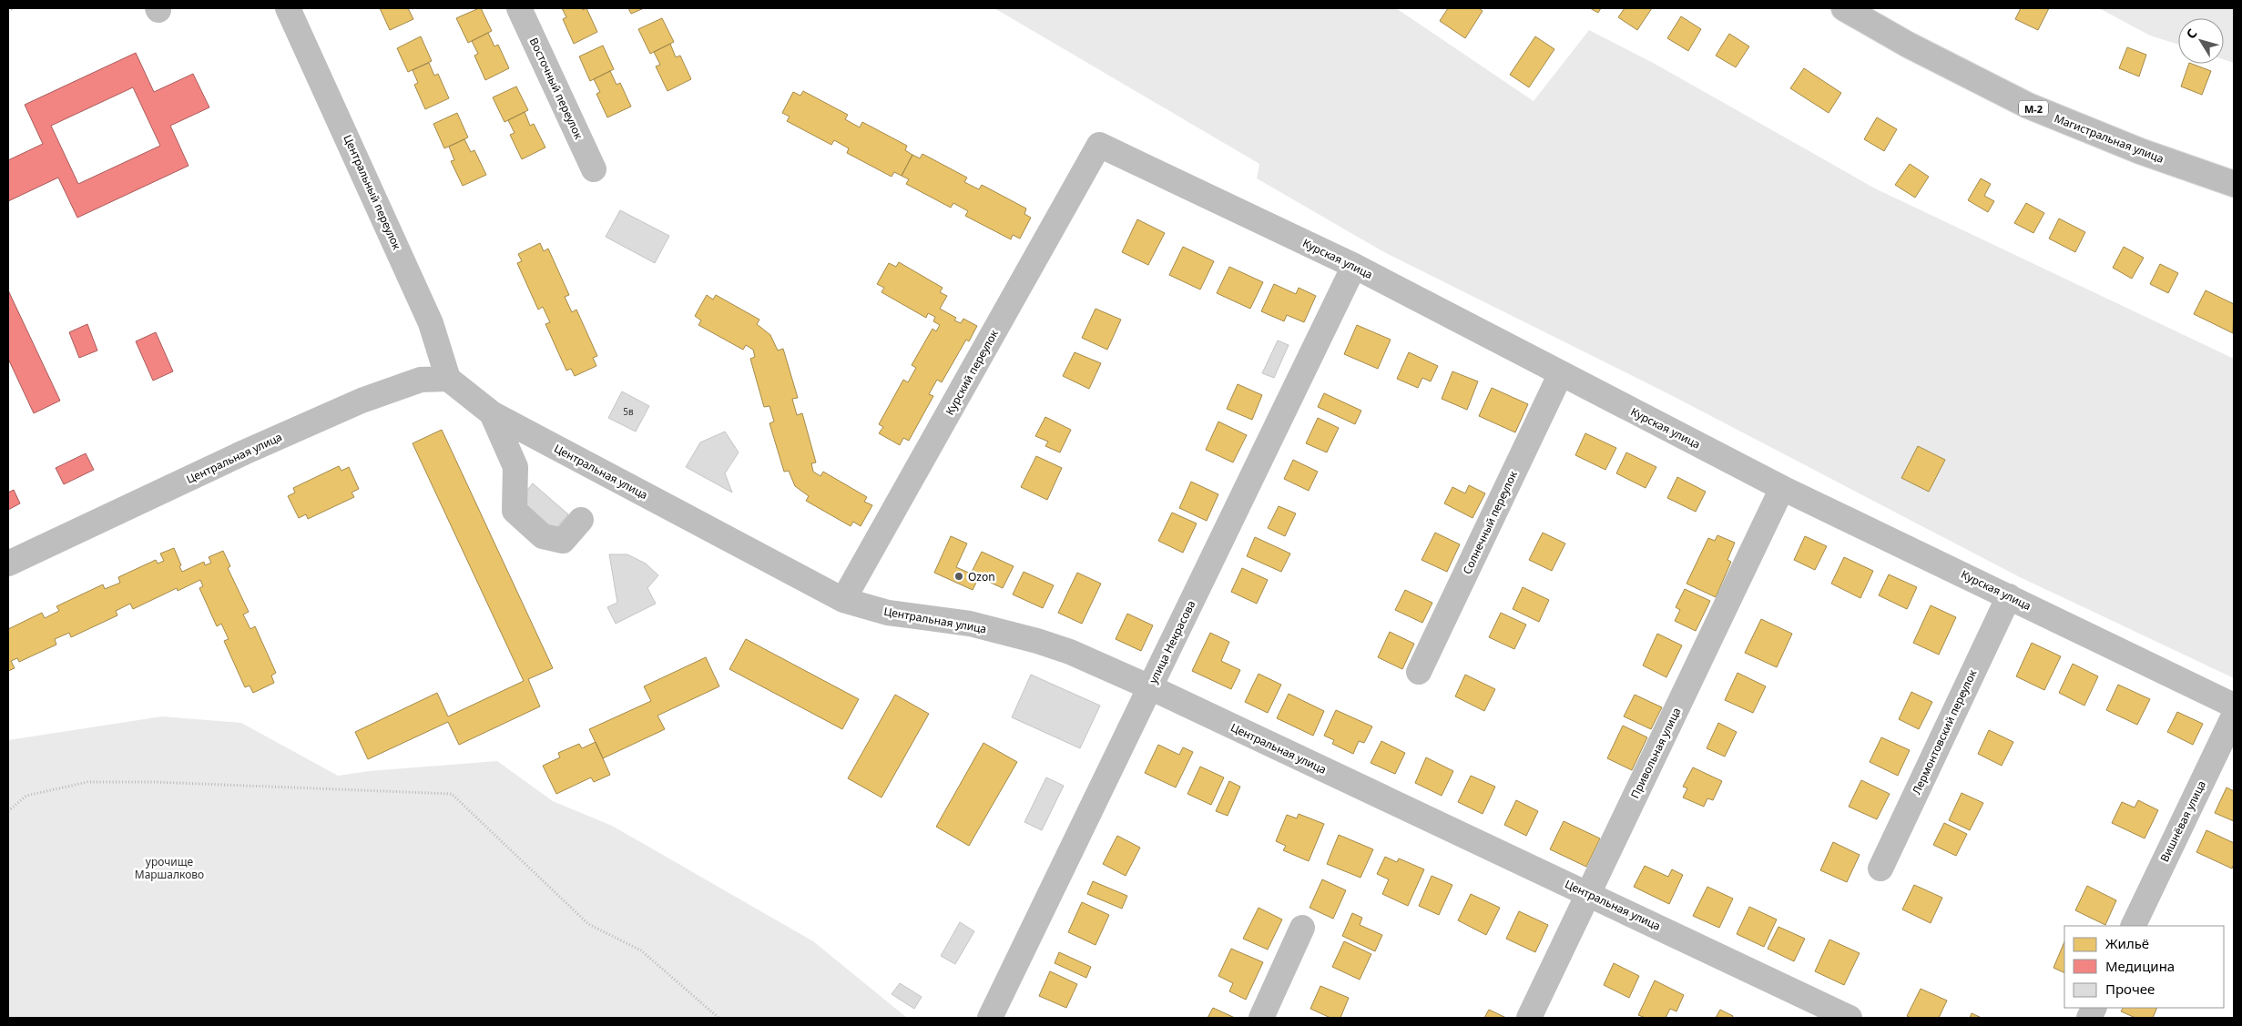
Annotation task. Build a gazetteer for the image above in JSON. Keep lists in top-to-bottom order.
{
  "streets": {
    "highway": ["М-2", "Магистральная улица"],
    "street": [
      "Восточный переулок",
      "Центральный переулок",
      "Курская улица",
      "Курский переулок",
      "Центральная улица",
      "Солнечный переулок",
      "улица Некрасова",
      "Лермонтовский переулок",
      "Привольная улица",
      "Вишнёвая улица"
    ]
  },
  "crossings": [
    ["Центральный переулок", "Центральная улица"],
    ["Курская улица", "Курский переулок"],
    ["Курская улица", "Солнечный переулок"],
    ["Курская улица", "улица Некрасова"],
    ["Курская улица", "Лермонтовский переулок"],
    ["Курская улица", "Привольная улица"],
    ["Курский переулок", "Центральная улица"],
    ["Центральная улица", "улица Некрасова"],
    ["Центральная улица", "Привольная улица"]
  ],
  "parks": ["урочище Маршалково"],
  "places": ["Ozon"],
  "house_numbers": ["5в"],
  "legend": ["Жильё", "Медицина", "Прочее"],
  "north": "top left"
}
